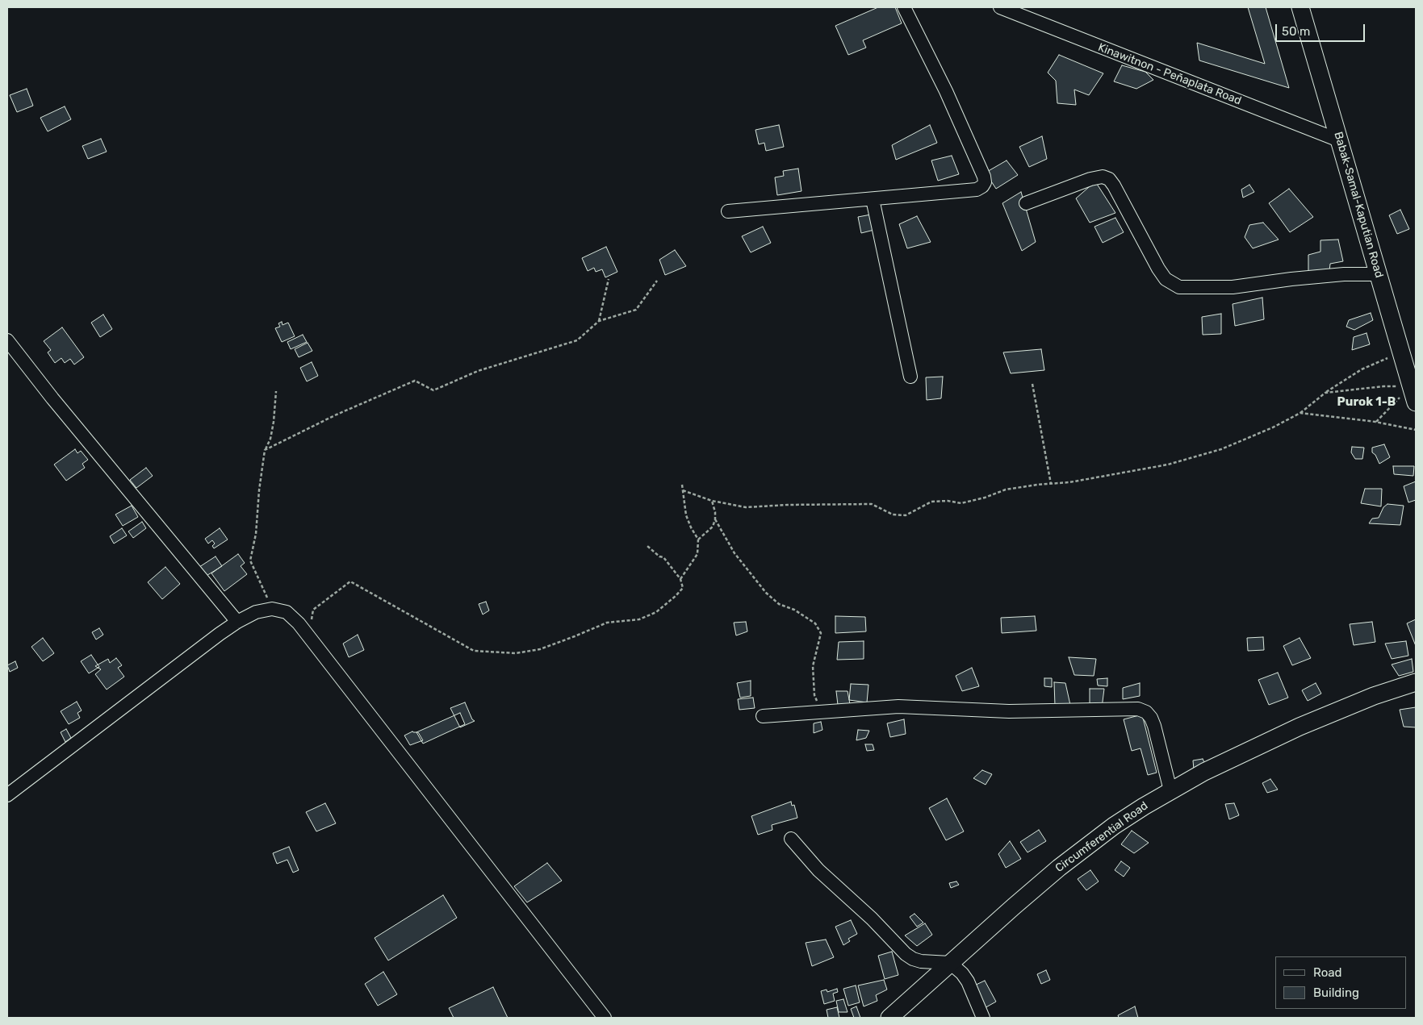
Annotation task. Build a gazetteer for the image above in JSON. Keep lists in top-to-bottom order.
{
  "streets": {
    "main road": ["Babak-Samal-Kaputian Road", "Circumferential Road"],
    "street": ["Kinawitnon - Peñaplata Road"]
  },
  "crossings": [
    ["Kinawitnon - Peñaplata Road", "Babak-Samal-Kaputian Road"]
  ],
  "districts": ["Purok 1-B"],
  "legend": ["Road", "Building"],
  "scale_bar": "50 m"
}
